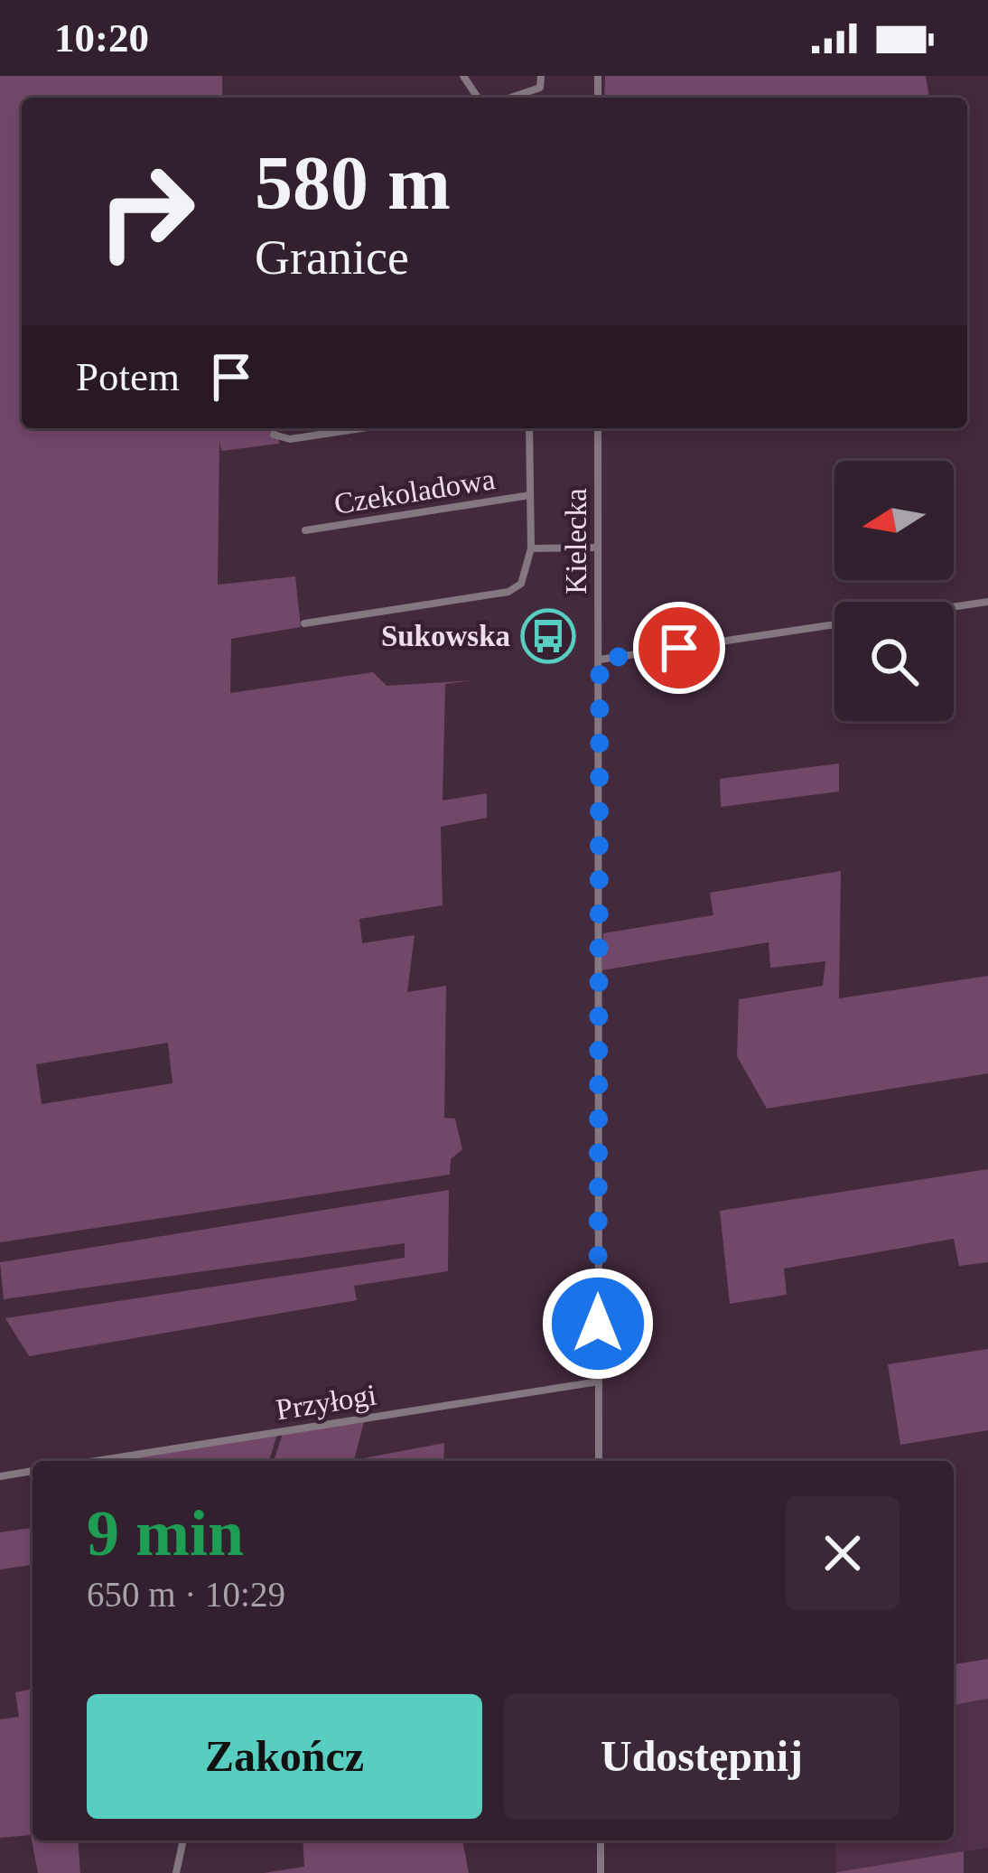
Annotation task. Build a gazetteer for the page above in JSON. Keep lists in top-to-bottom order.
{
  "streets": {
    "street": ["Czekoladowa", "Kielecka", "Przyłogi"]
  },
  "places": {
    "bus stop": ["Sukowska"]
  },
  "north": "left",
  "page": {
    "status": "10:20",
    "turn": ["580 m", "Granice"],
    "then": "Potem",
    "heading": ["9 min", "650 m · 10:29"],
    "buttons": ["Zakończ", "Udostępnij"]
  }
}
